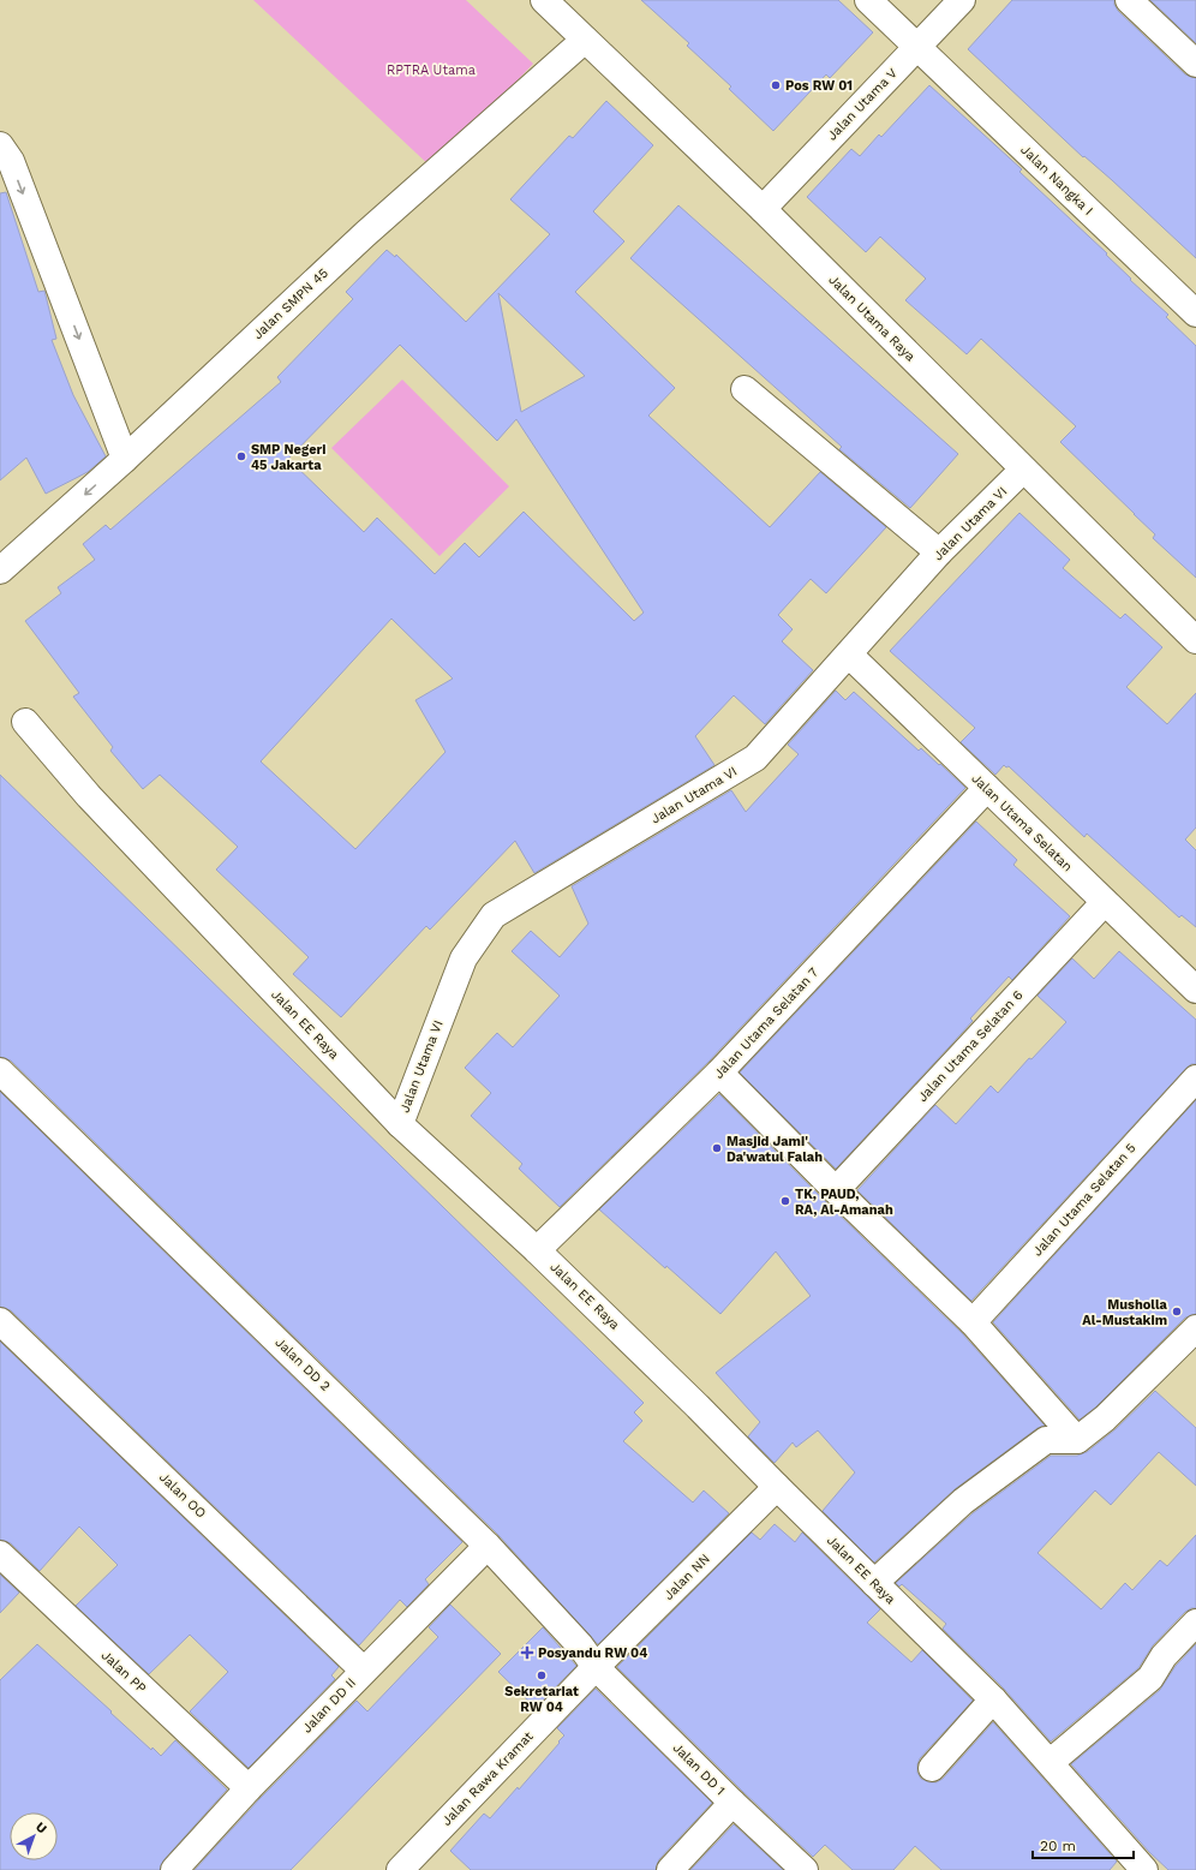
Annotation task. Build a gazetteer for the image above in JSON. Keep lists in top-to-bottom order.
{
  "streets": {
    "street": [
      "Jalan Utama V",
      "Jalan Nangka I",
      "Jalan SMPN 45",
      "Jalan Utama Raya",
      "Jalan Utama VI",
      "Jalan Utama Selatan",
      "Jalan Utama Selatan 7",
      "Jalan EE Raya",
      "Jalan Utama Selatan 6",
      "Jalan Utama Selatan 5",
      "Jalan DD 2",
      "Jalan OO",
      "Jalan NN",
      "Jalan PP",
      "Jalan DD II",
      "Jalan DD 1",
      "Jalan Rawa Kramat"
    ]
  },
  "crossings": [
    ["Jalan Utama V", "Jalan Nangka I"],
    ["Jalan Utama V", "Jalan Utama Raya"],
    ["Jalan SMPN 45", "Jalan Utama Raya"],
    ["Jalan Utama Raya", "Jalan Utama VI"],
    ["Jalan Utama VI", "Jalan Utama Selatan"],
    ["Jalan Utama VI", "Jalan EE Raya"],
    ["Jalan Utama Selatan", "Jalan Utama Selatan 7"],
    ["Jalan Utama Selatan", "Jalan Utama Selatan 6"],
    ["Jalan Utama Selatan 7", "Jalan EE Raya"],
    ["Jalan EE Raya", "Jalan NN"],
    ["Jalan DD 2", "Jalan NN"],
    ["Jalan DD 2", "Jalan DD II"],
    ["Jalan DD 2", "Jalan DD 1"],
    ["Jalan DD 2", "Jalan Rawa Kramat"],
    ["Jalan OO", "Jalan DD II"],
    ["Jalan NN", "Jalan DD 1"],
    ["Jalan NN", "Jalan Rawa Kramat"],
    ["Jalan PP", "Jalan DD II"],
    ["Jalan DD 1", "Jalan Rawa Kramat"]
  ],
  "parks": ["RPTRA Utama"],
  "places": {
    "other": [
      "Pos RW 01",
      "SMP Negeri 45 Jakarta",
      "Masjid Jami' Da'watul Falah",
      "TK, PAUD, RA, Al-Amanah",
      "Musholla Al-Mustakim",
      "Sekretariat RW 04"
    ],
    "health": ["Posyandu RW 04"]
  },
  "scale_bar": "20 m",
  "north": "top right"
}
